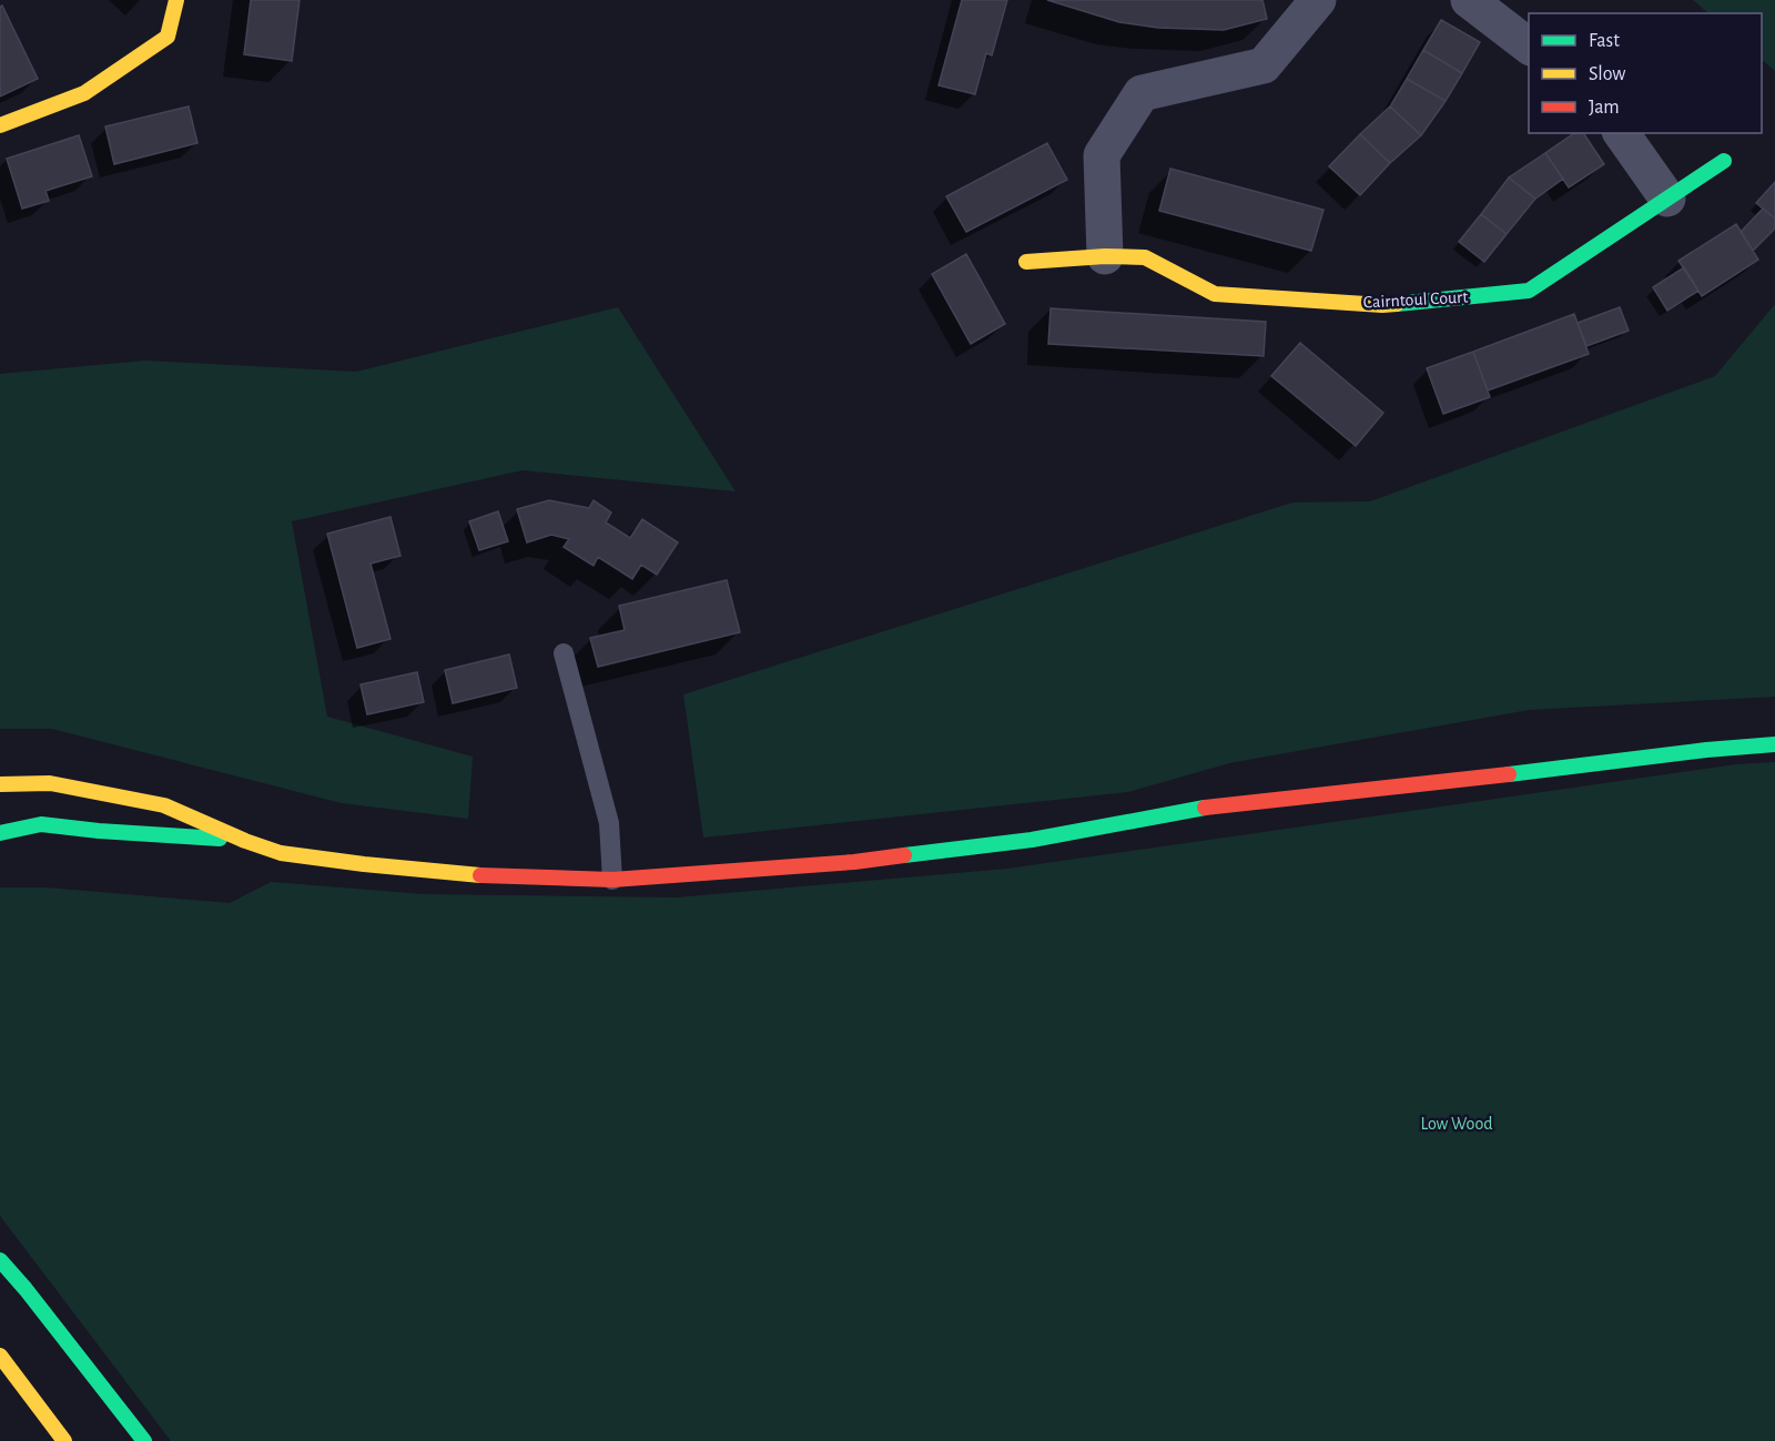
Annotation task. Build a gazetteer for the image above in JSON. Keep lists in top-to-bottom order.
{
  "streets": {
    "main road": ["Cairntoul Court"]
  },
  "parks": ["Low Wood"],
  "legend": ["Fast", "Slow", "Jam"]
}
